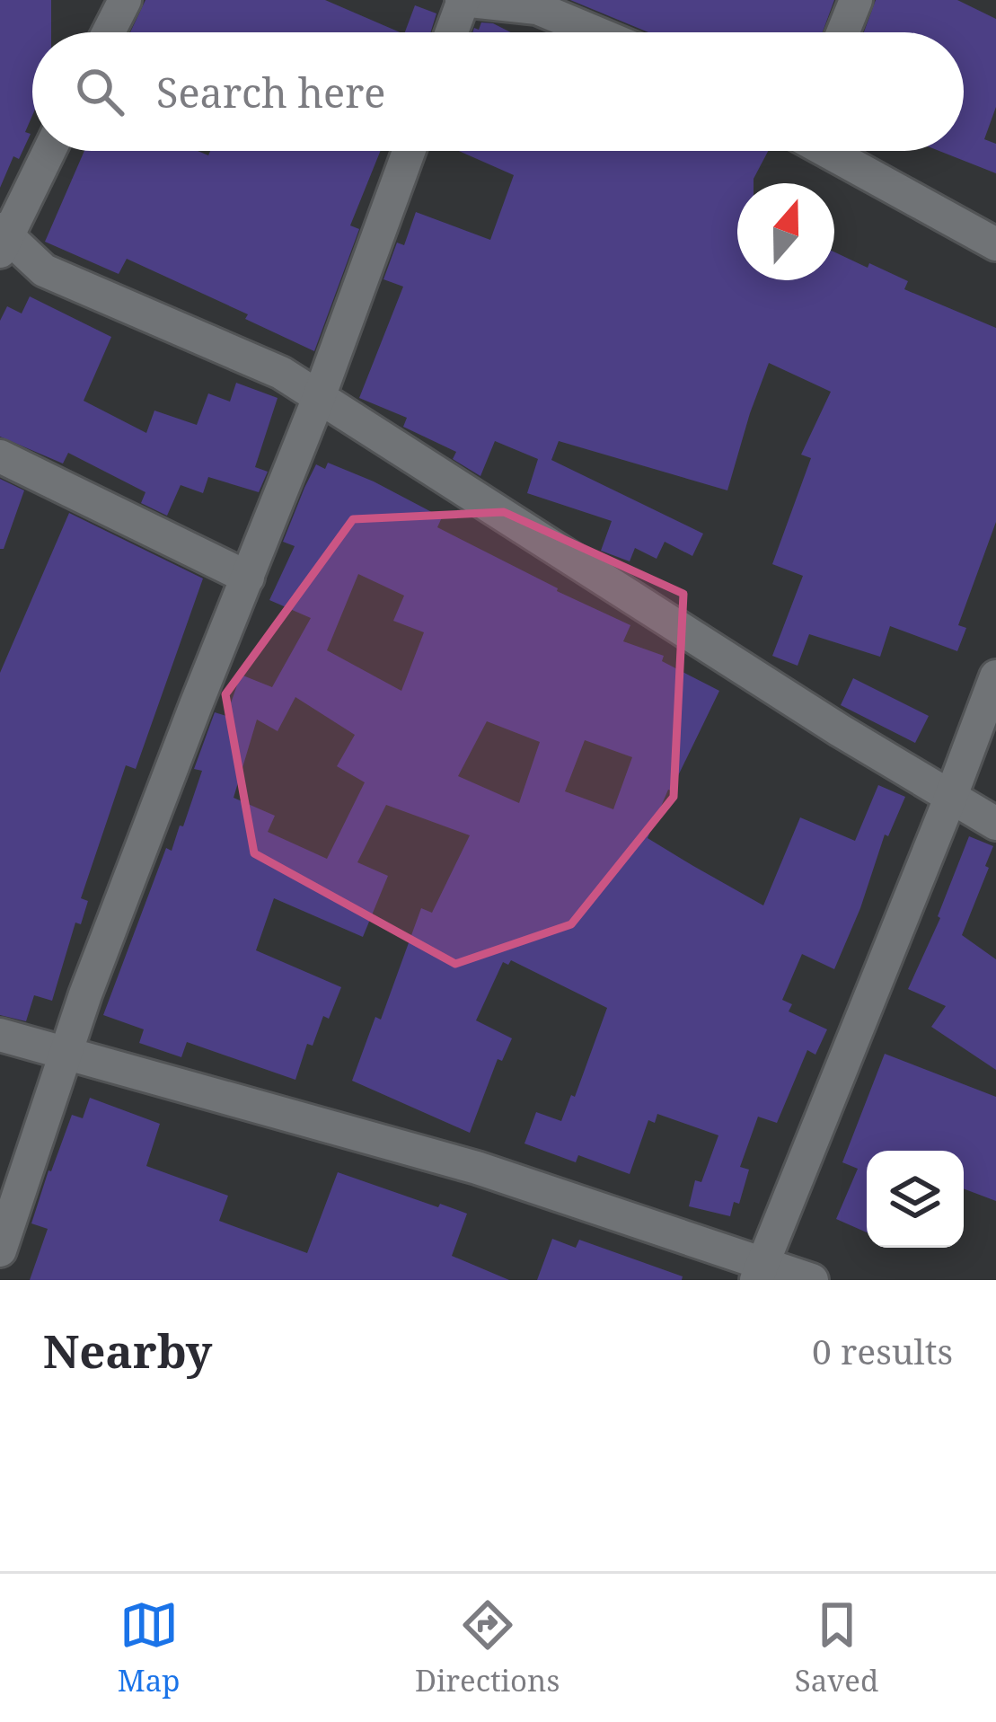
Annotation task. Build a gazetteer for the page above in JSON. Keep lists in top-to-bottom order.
{
  "north": "top",
  "page": {
    "search": "Search here",
    "heading": ["Nearby", "0 results"],
    "nav": ["Map", "Directions", "Saved"]
  }
}
